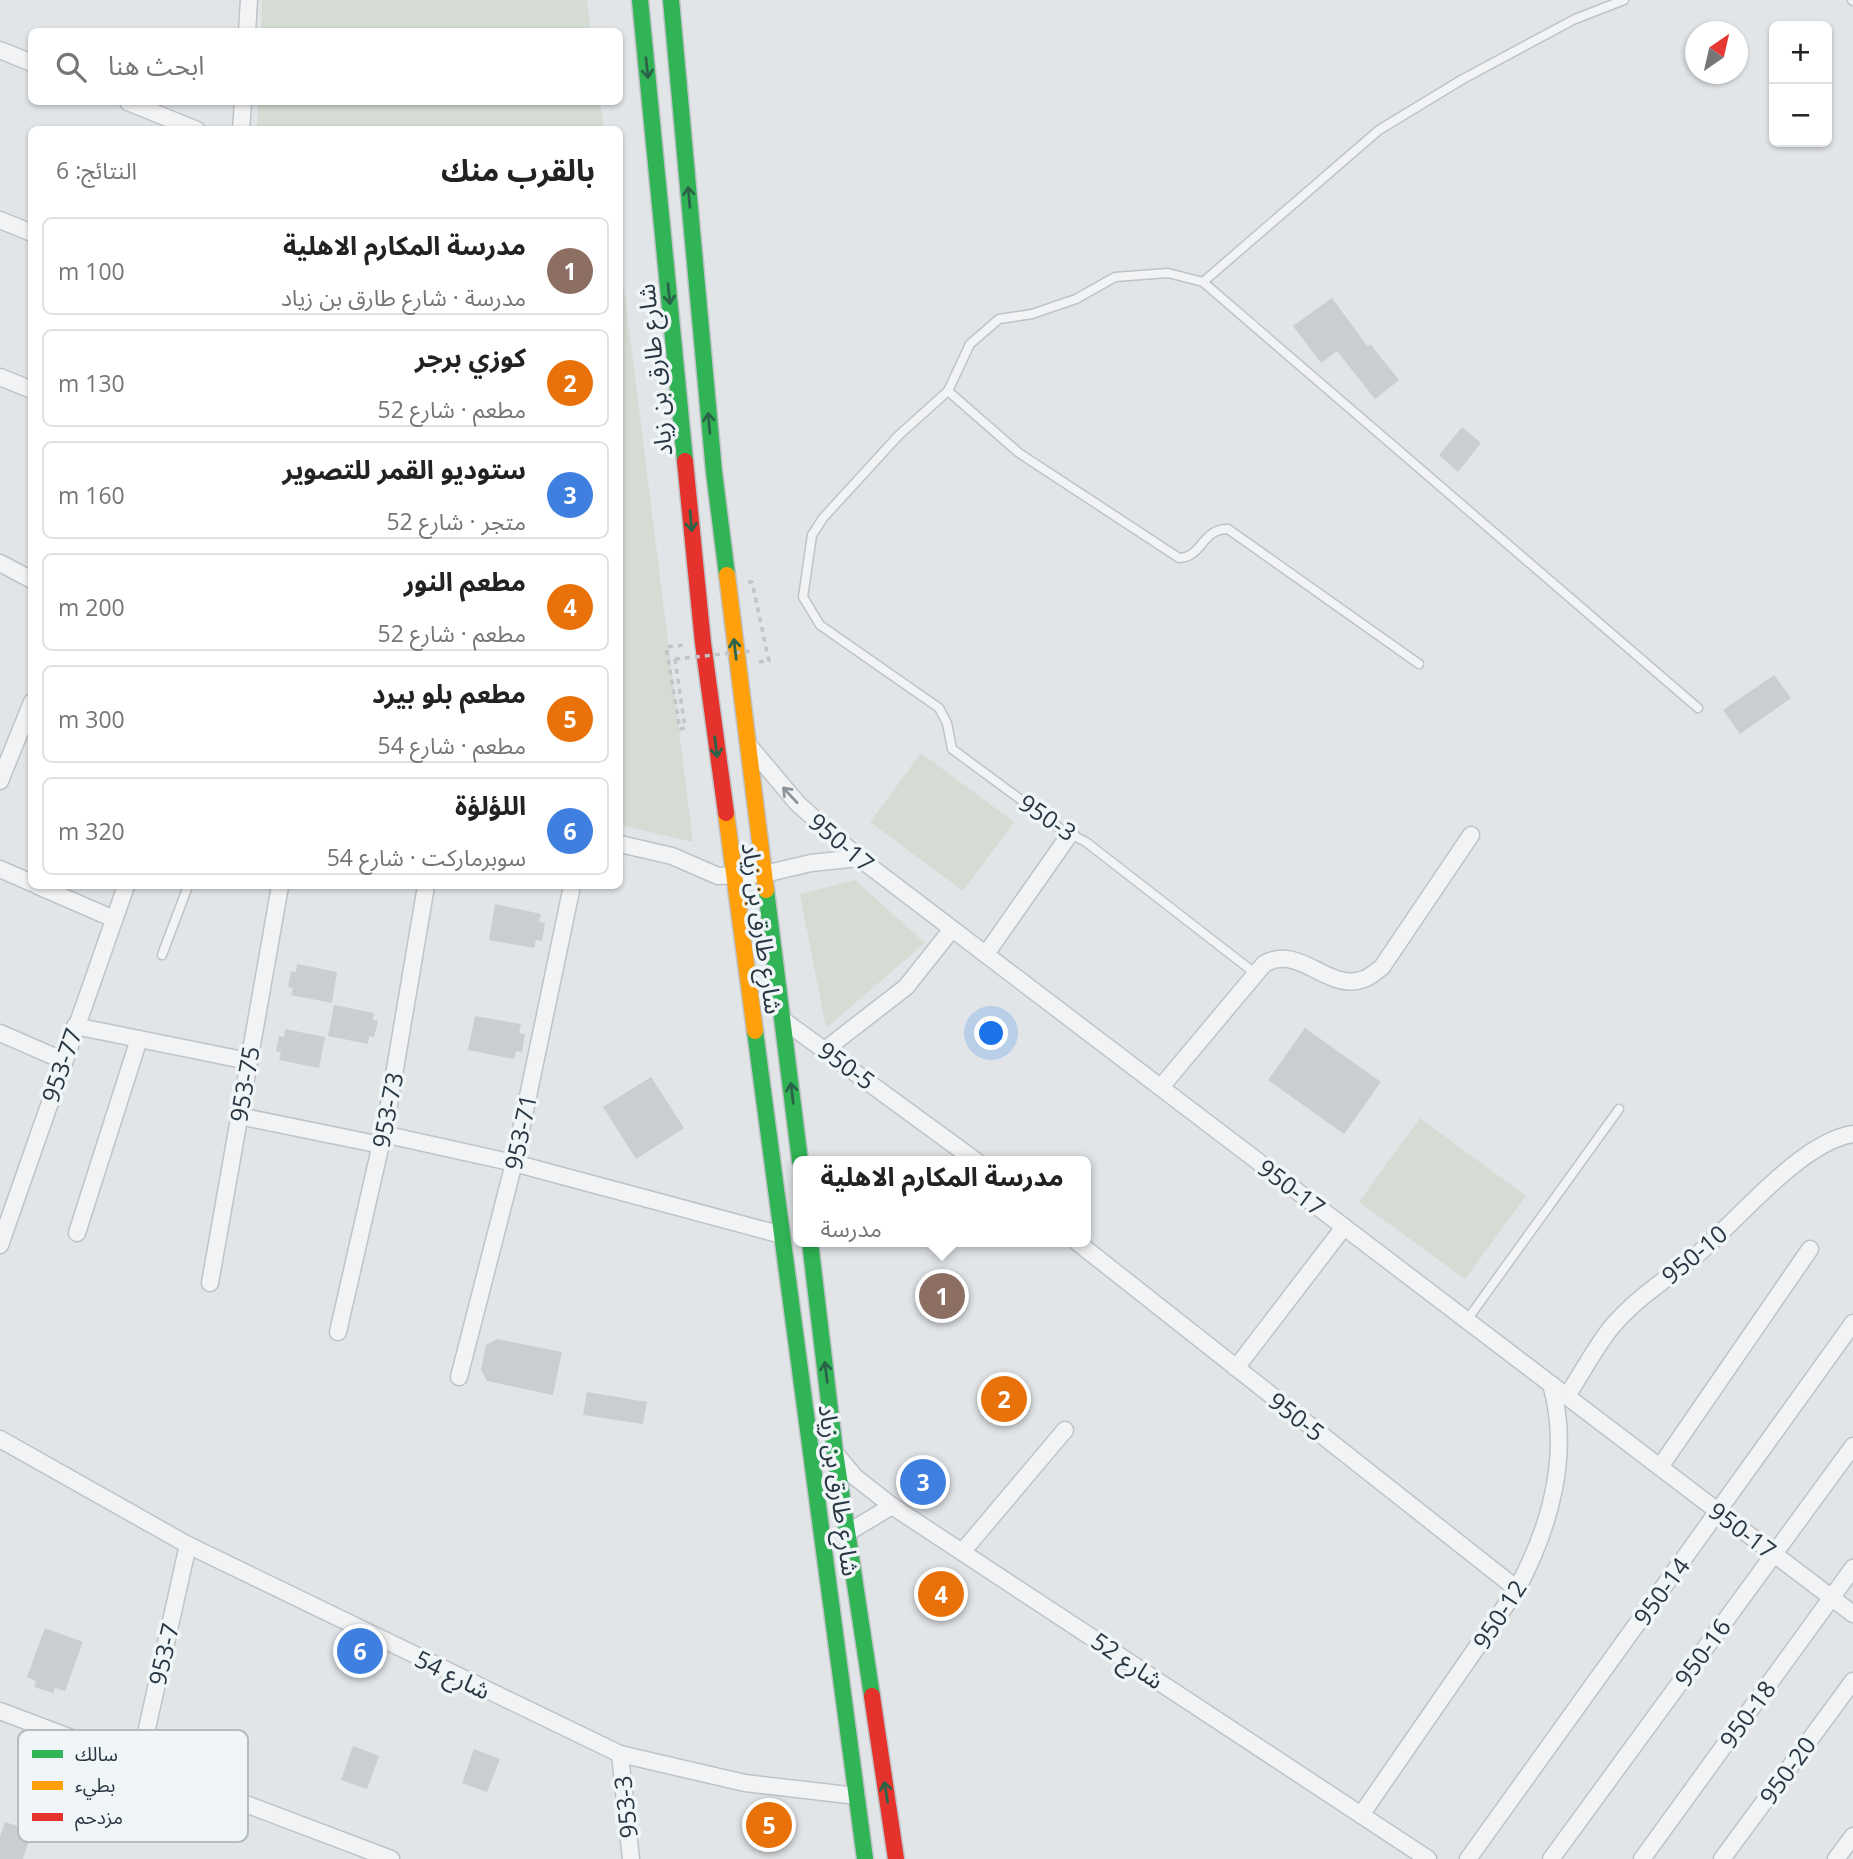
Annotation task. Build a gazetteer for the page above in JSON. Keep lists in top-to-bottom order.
{
  "streets": {
    "main road": ["شارع طارق بن زياد"],
    "street": [
      "950-17",
      "953-77",
      "950-5",
      "953-75",
      "953-73",
      "953-71",
      "950-10",
      "950-14",
      "950-12",
      "950-16",
      "953-7",
      "شارع 52",
      "شارع 54",
      "950-18",
      "950-20",
      "953-3"
    ],
    "lane": ["950-3"]
  },
  "crossings": [
    ["شارع طارق بن زياد", "950-17"],
    ["شارع طارق بن زياد", "950-5"],
    ["شارع طارق بن زياد", "شارع 52"],
    ["شارع طارق بن زياد", "شارع 54"],
    ["950-17", "950-10"],
    ["950-17", "950-14"],
    ["950-17", "950-12"],
    ["950-17", "950-16"],
    ["950-17", "950-18"],
    ["950-5", "950-12"],
    ["950-12", "شارع 52"],
    ["953-7", "شارع 54"],
    ["شارع 54", "953-3"]
  ],
  "legend": ["سالك", "بطيء", "مزدحم"],
  "north": "top right",
  "page": {
    "map_buttons": ["+", "−"],
    "search": "ابحث هنا",
    "heading": ["بالقرب منك", "النتائج: 6"],
    "list": [
      {
        "mark": "1",
        "name": "مدرسة المكارم الاهلية",
        "note": "مدرسة · شارع طارق بن زياد",
        "value": "100 m"
      },
      {
        "mark": "2",
        "name": "كوزي برجر",
        "note": "مطعم · شارع 52",
        "value": "130 m"
      },
      {
        "mark": "3",
        "name": "ستوديو القمر للتصوير",
        "note": "متجر · شارع 52",
        "value": "160 m"
      },
      {
        "mark": "4",
        "name": "مطعم النور",
        "note": "مطعم · شارع 52",
        "value": "200 m"
      },
      {
        "mark": "5",
        "name": "مطعم بلو بيرد",
        "note": "مطعم · شارع 54",
        "value": "300 m"
      },
      {
        "mark": "6",
        "name": "اللؤلؤة",
        "note": "سوبرماركت · شارع 54",
        "value": "320 m"
      }
    ],
    "popup": ["مدرسة المكارم الاهلية", "مدرسة"],
    "pins": [
      "1",
      "2",
      "3",
      "4",
      "6",
      "5"
    ]
  }
}
